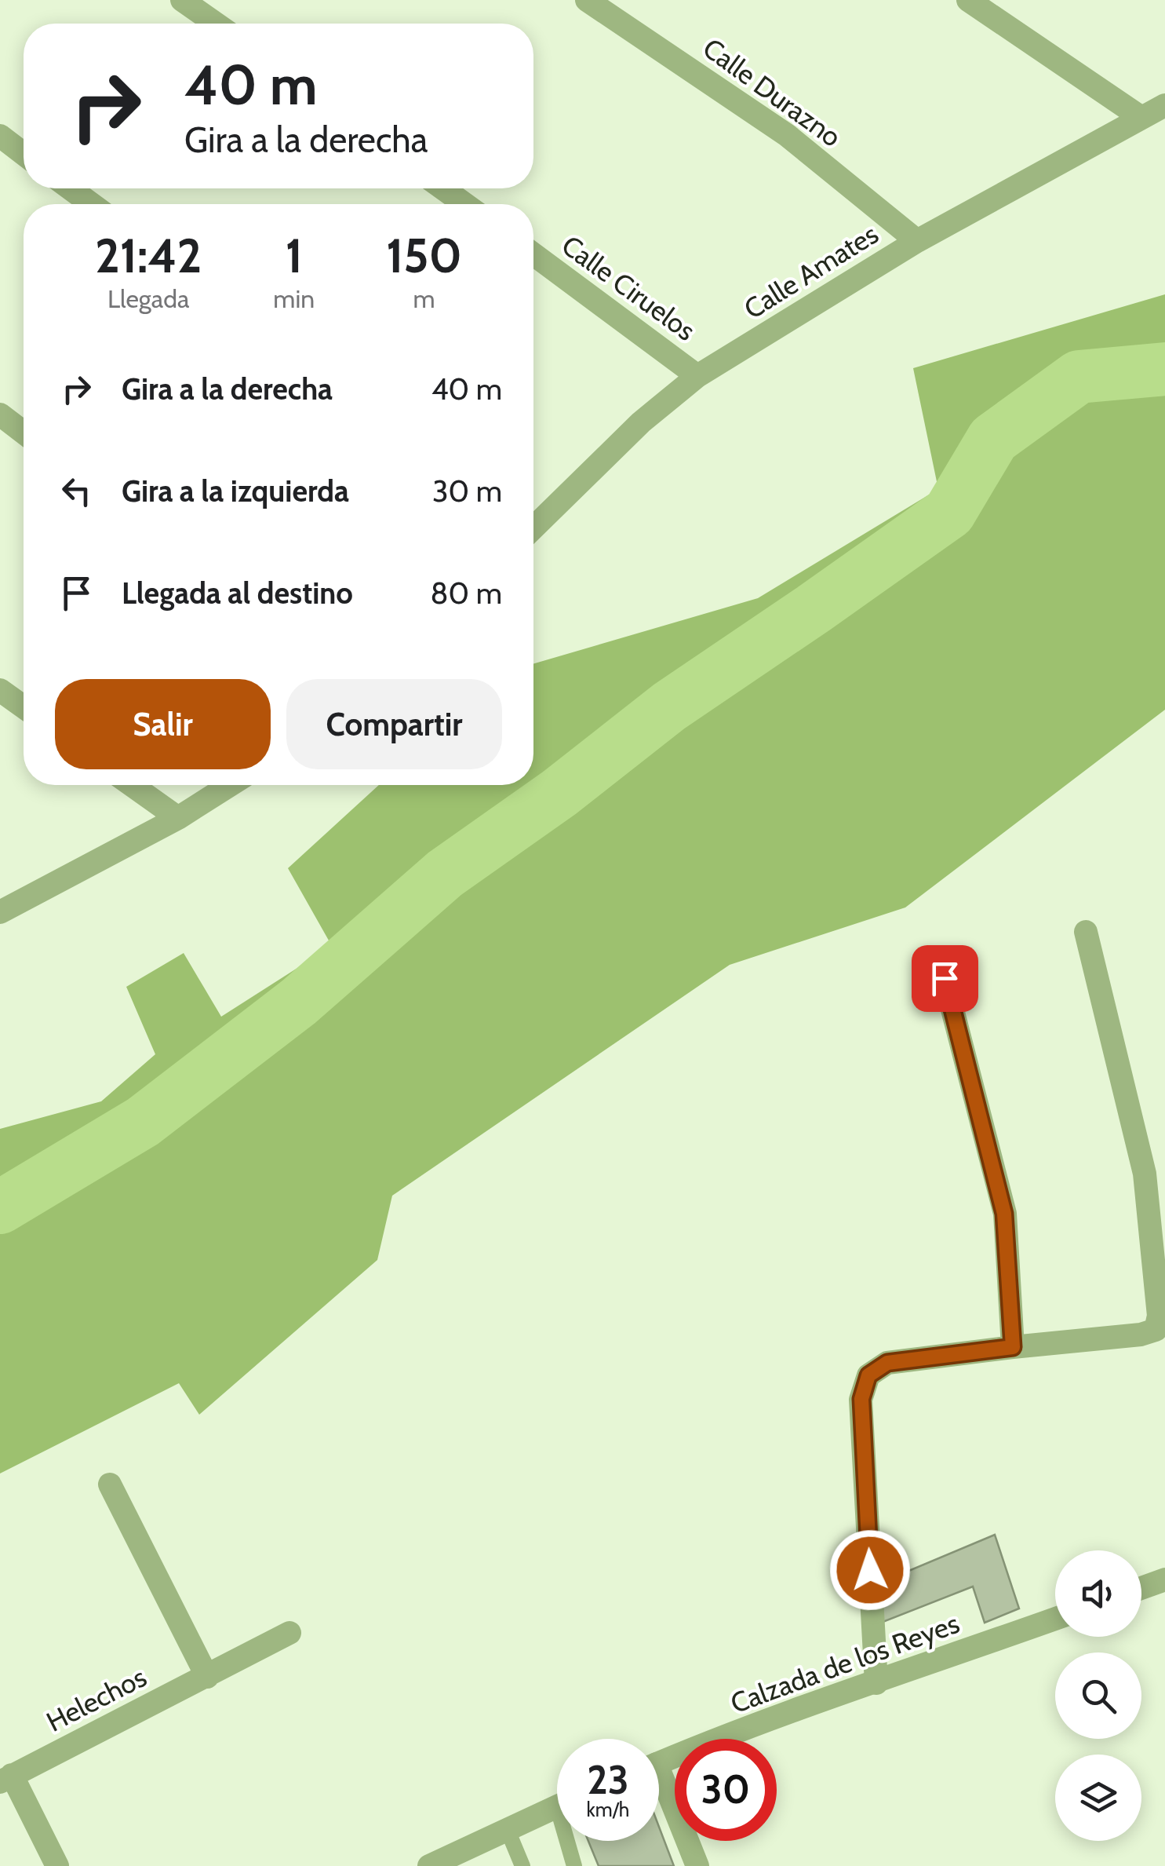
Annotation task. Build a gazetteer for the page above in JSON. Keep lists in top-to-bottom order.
{
  "streets": {
    "street": [
      "Calle Durazno",
      "Calle Amates",
      "Calle Ciruelos",
      "Calzada de los Reyes",
      "Helechos"
    ]
  },
  "crossings": [
    ["Calle Durazno", "Calle Amates"],
    ["Calle Amates", "Calle Ciruelos"]
  ],
  "page": {
    "turn": ["40 m", "Gira a la derecha"],
    "eta": [
      "21:42",
      "Llegada",
      "1",
      "min",
      "150",
      "m"
    ],
    "list": [
      {
        "name": "Gira a la derecha",
        "value": "40 m"
      },
      {
        "name": "Gira a la izquierda",
        "value": "30 m"
      },
      {
        "name": "Llegada al destino",
        "value": "80 m"
      }
    ],
    "buttons": ["Salir", "Compartir"],
    "speed": "23 km/h",
    "limit": "30"
  }
}
